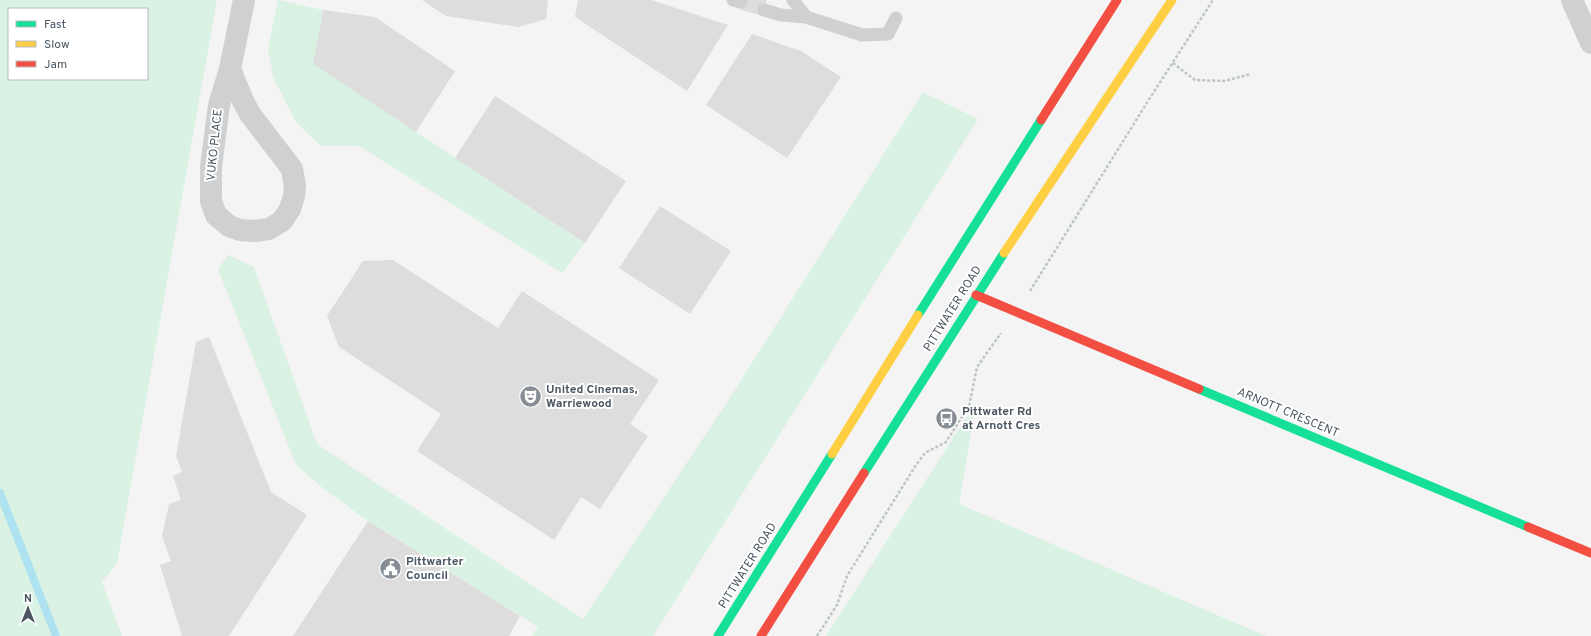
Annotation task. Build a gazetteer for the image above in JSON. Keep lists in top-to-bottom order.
{
  "streets": {
    "main road": ["PITTWATER ROAD", "ARNOTT CRESCENT"],
    "street": ["VUKO PLACE"]
  },
  "crossings": [
    ["PITTWATER ROAD", "ARNOTT CRESCENT"]
  ],
  "places": {
    "theatre": ["United Cinemas, Warriewood"],
    "bus stop": ["Pittwater Rd at Arnott Cres"],
    "public building": ["Pittwarter Council"]
  },
  "legend": ["Fast", "Slow", "Jam"],
  "north": "top"
}
